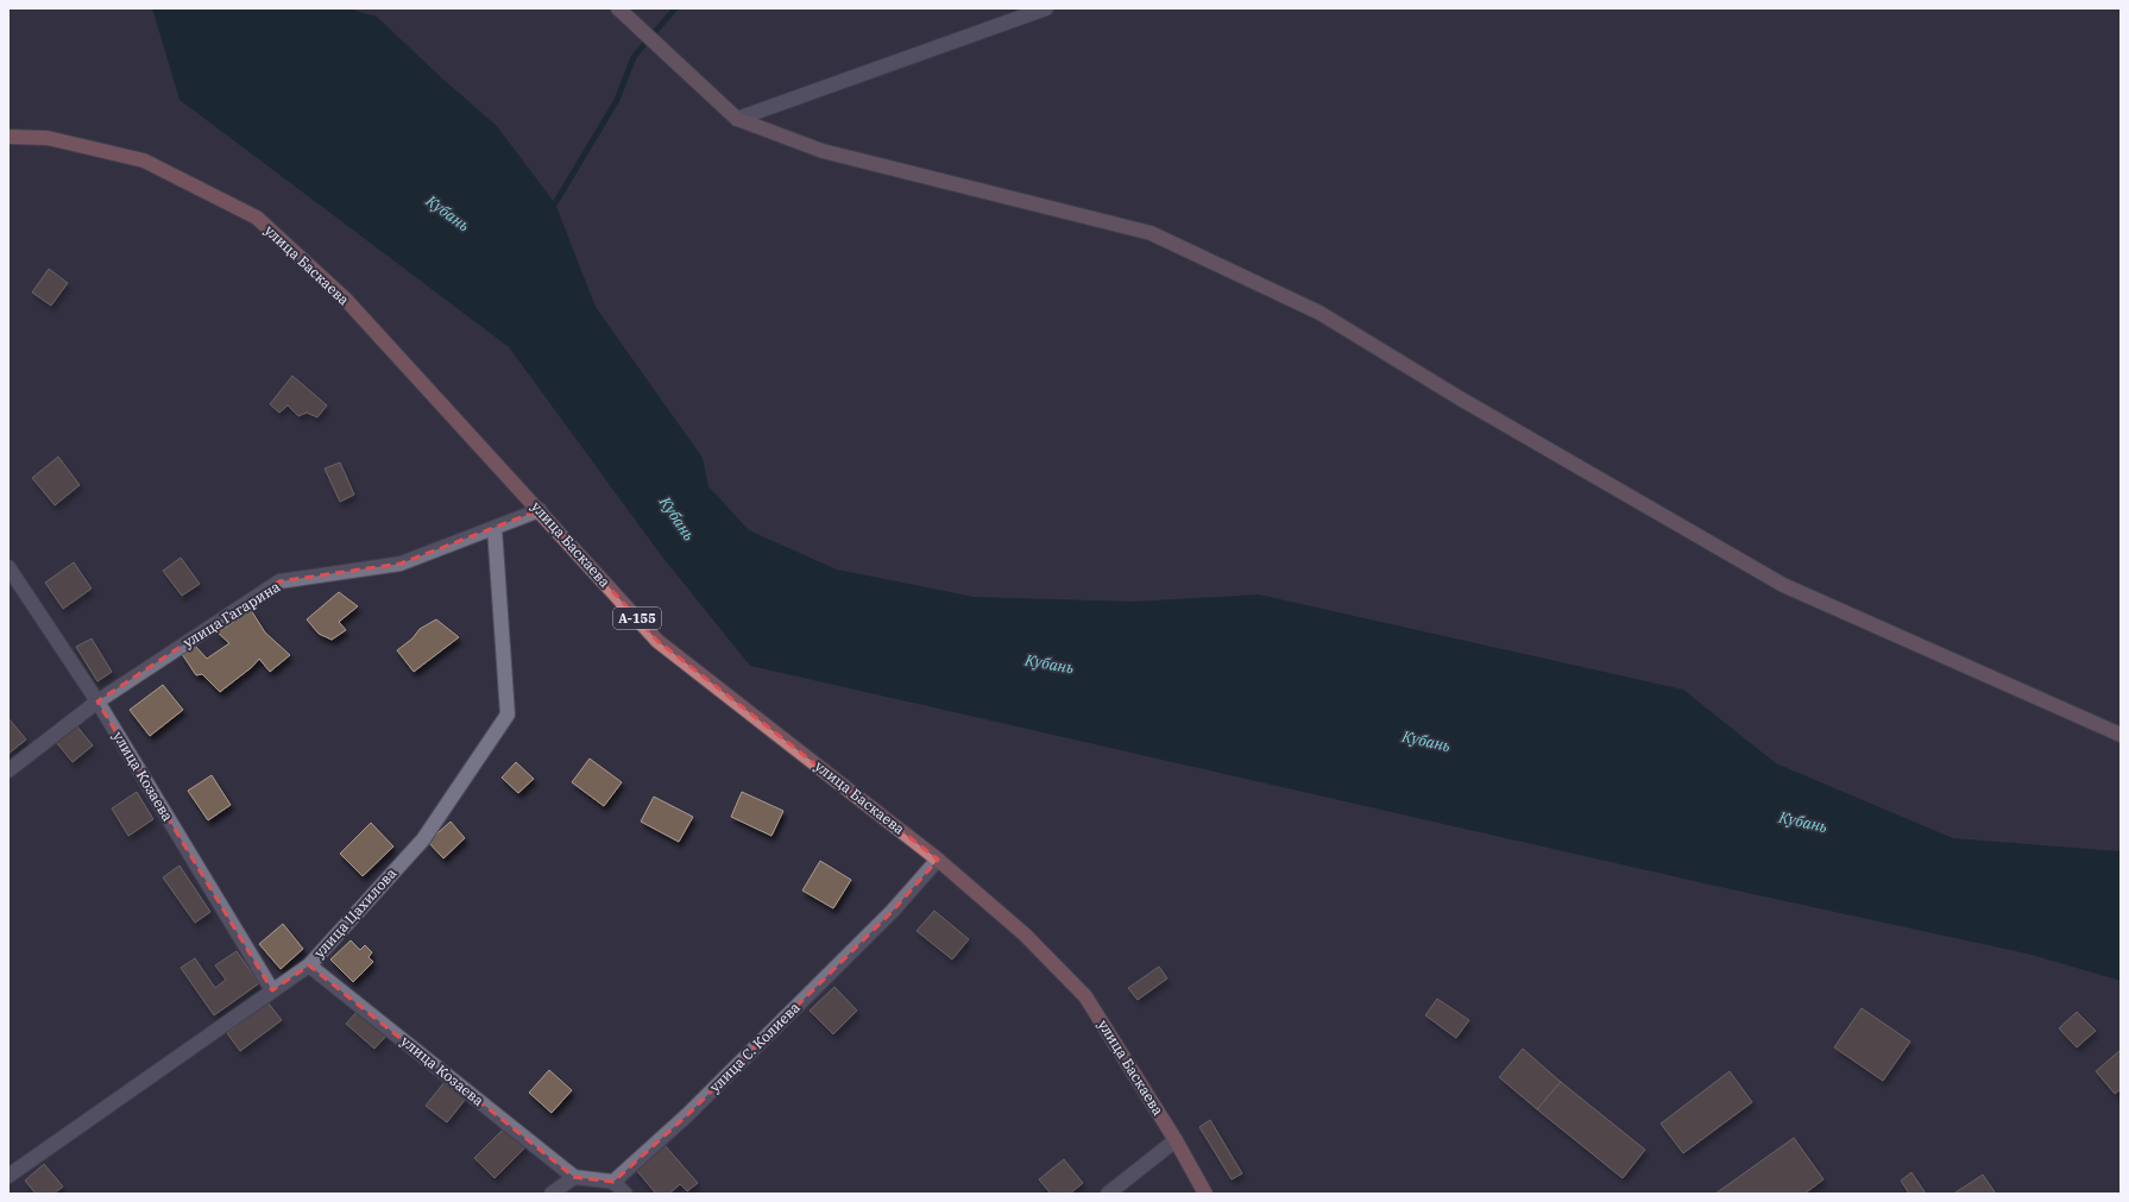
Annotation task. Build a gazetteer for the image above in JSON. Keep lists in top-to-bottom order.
{
  "streets": {
    "main road": ["улица Баскаева", "А-155"],
    "street": [
      "улица Гагарина",
      "улица Козаева",
      "улица Цахилова",
      "улица С. Колиева"
    ]
  },
  "crossings": [
    ["улица Баскаева", "улица Гагарина"],
    ["улица Баскаева", "улица С. Колиева"],
    ["улица Гагарина", "улица Козаева"],
    ["улица Гагарина", "улица Цахилова"],
    ["улица Козаева", "улица Цахилова"]
  ],
  "water": ["Кубань"]
}
